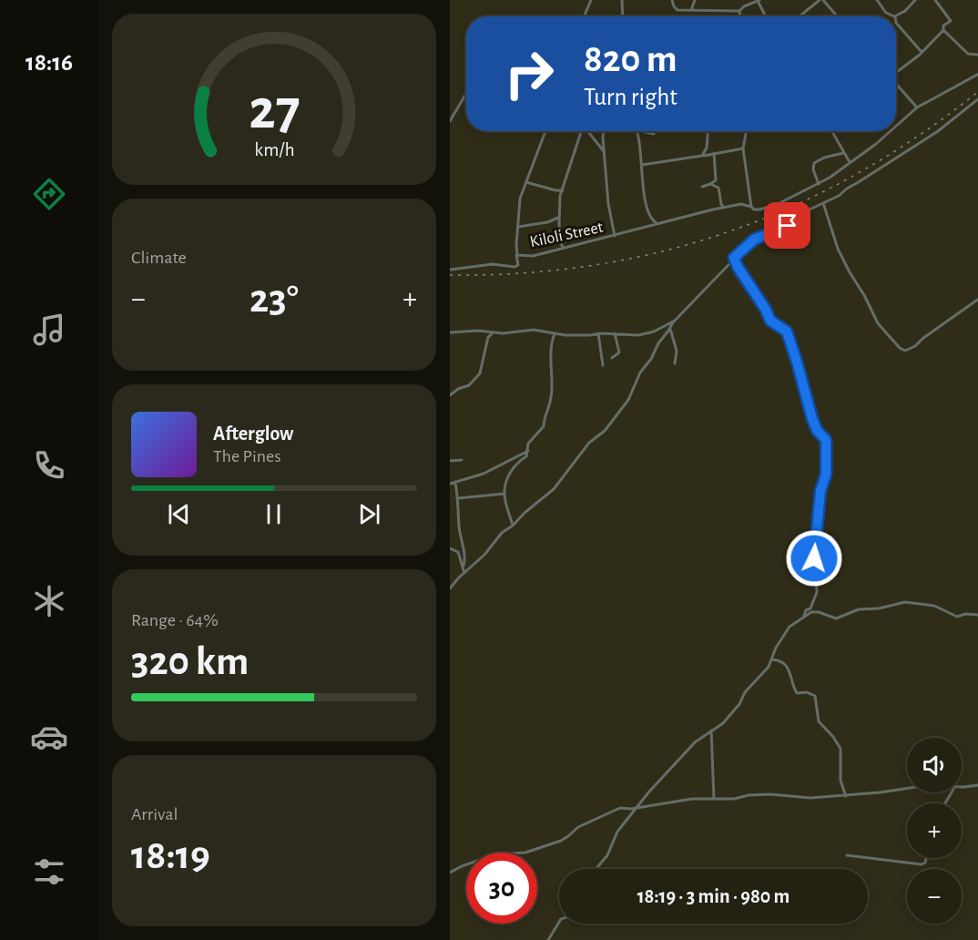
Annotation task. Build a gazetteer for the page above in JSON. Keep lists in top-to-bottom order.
{
  "streets": {
    "street": ["Kiloli Street"]
  },
  "page": {
    "tabs": "18:16",
    "turn": ["820 m", "Turn right"],
    "tile": [
      "Climate",
      ["Range · 64%", "320 km"],
      ["Arrival", "18:19"]
    ],
    "heat": ["−", "23°", "+"],
    "song": ["Afterglow", "The Pines"],
    "map_buttons": ["+", "−"],
    "limit": "30",
    "trip": "18:19 · 3 min · 980 m",
    "gauge": ["27", "km/h"]
  }
}
